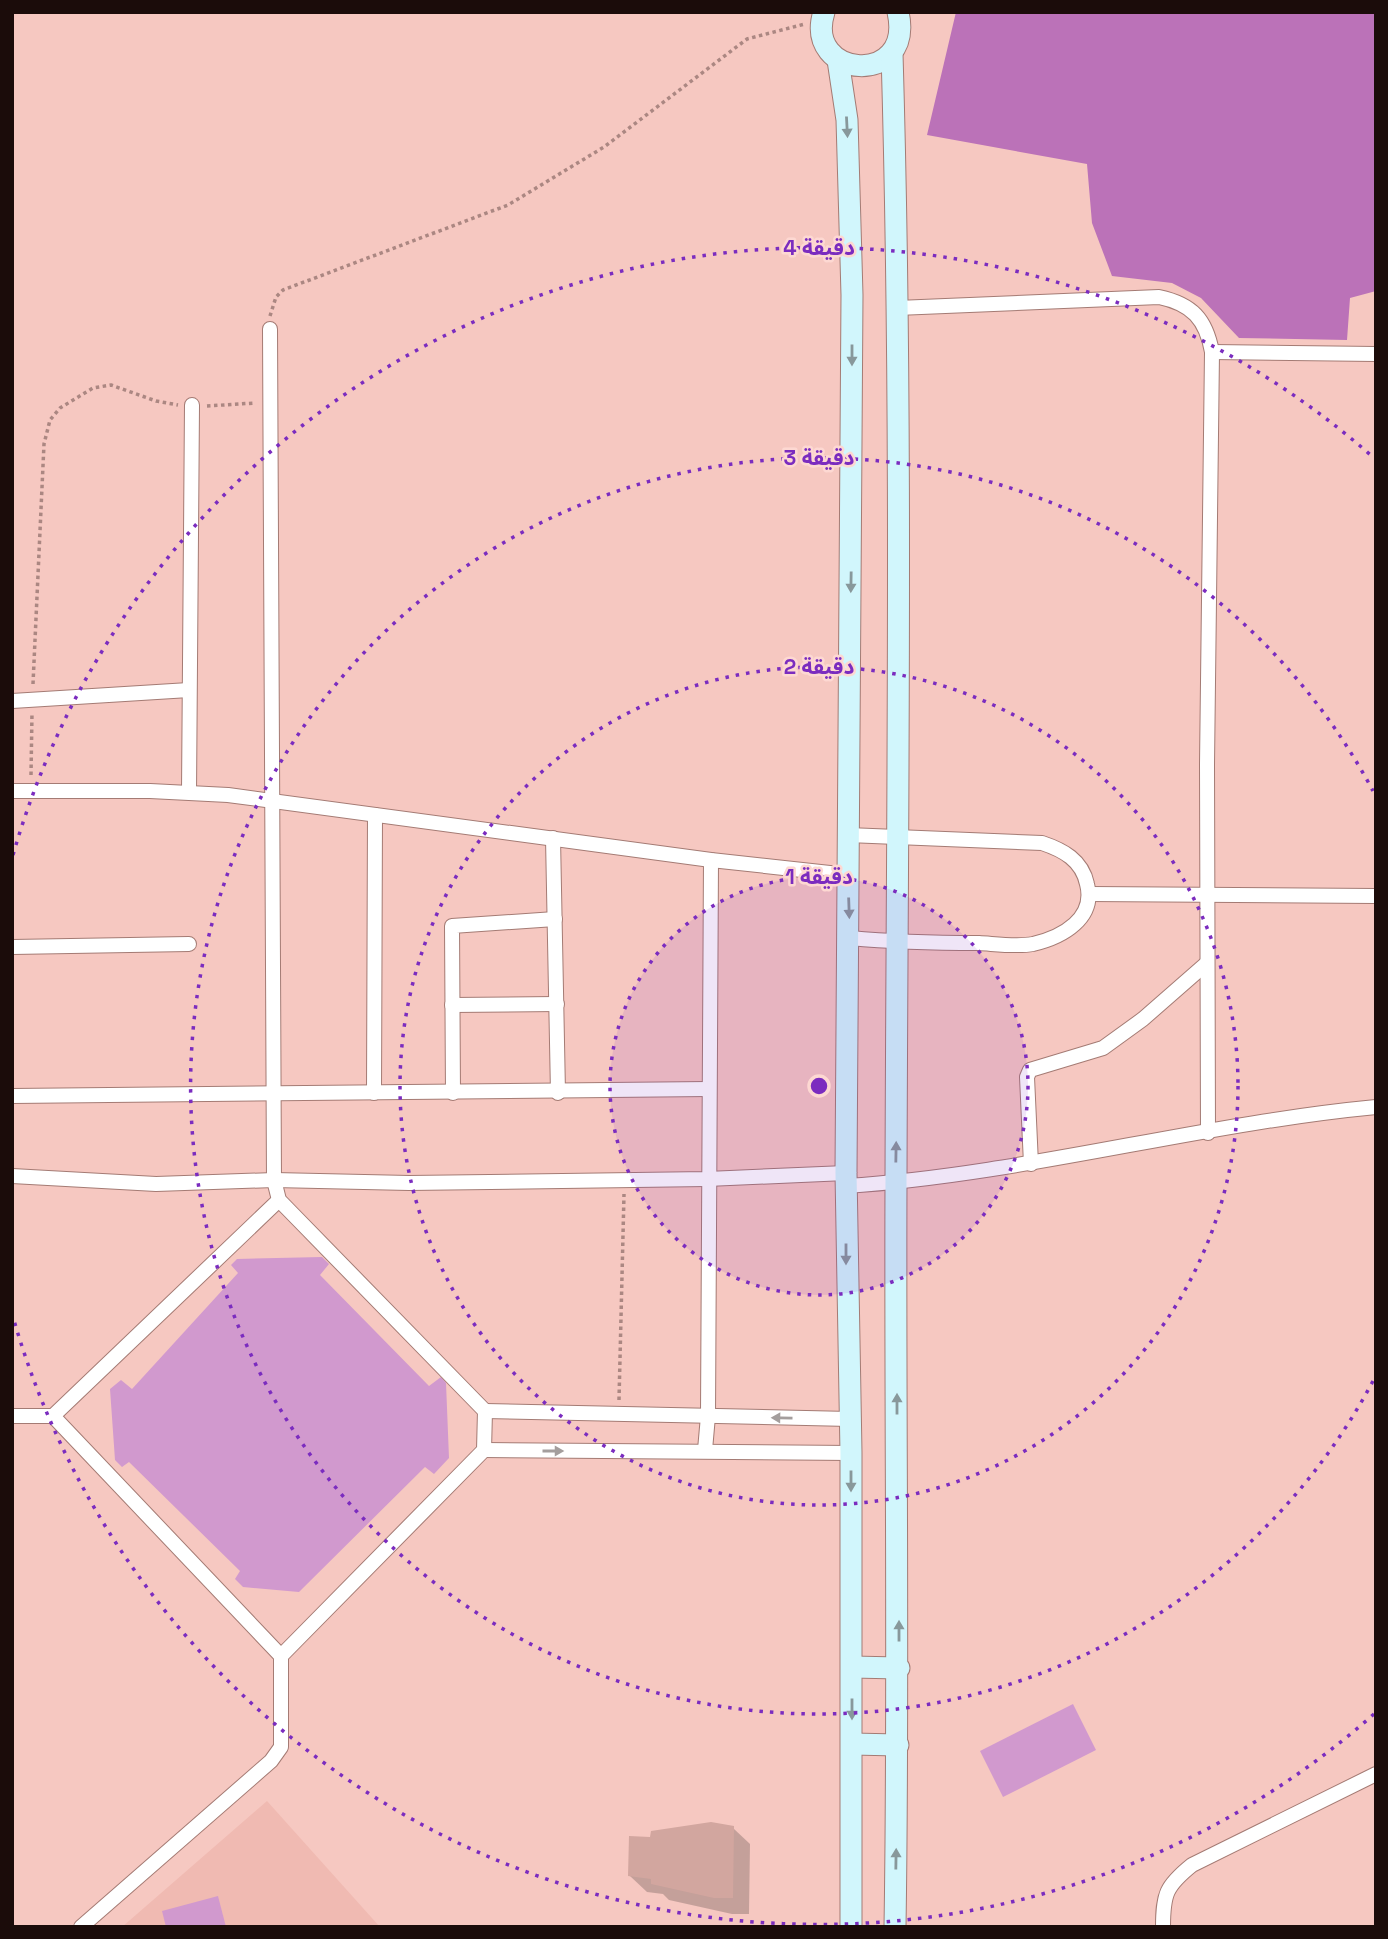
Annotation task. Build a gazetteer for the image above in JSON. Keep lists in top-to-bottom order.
{
  "rings": [
    "4 دقيقة",
    "3 دقيقة",
    "2 دقيقة",
    "1 دقيقة"
  ]
}
